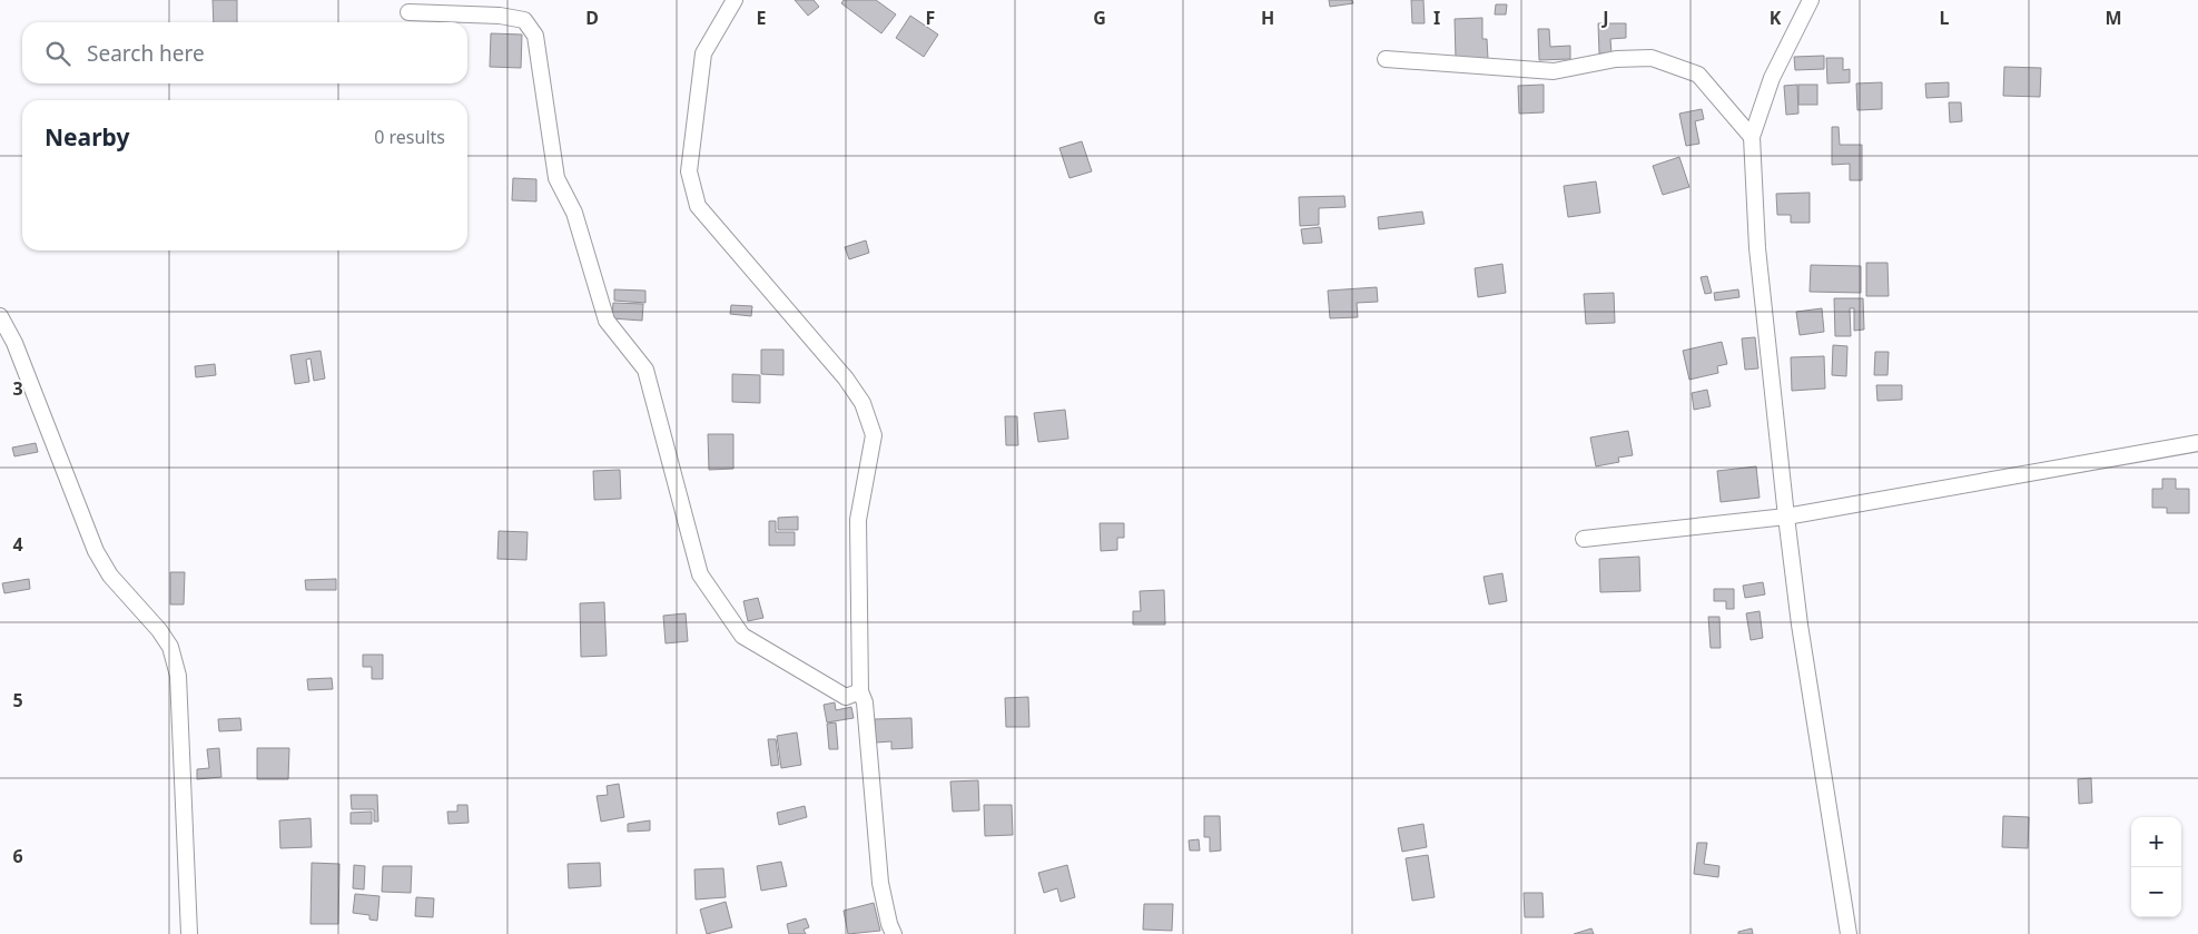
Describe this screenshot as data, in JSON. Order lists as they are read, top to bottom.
{
  "page": {
    "search": "Search here",
    "heading": ["Nearby", "0 results"],
    "map_buttons": ["+", "−"]
  },
  "grid": {
    "columns": [
      "D",
      "E",
      "F",
      "G",
      "H",
      "I",
      "J",
      "K",
      "L",
      "M"
    ],
    "rows": [
      "3",
      "4",
      "5",
      "6"
    ]
  }
}
